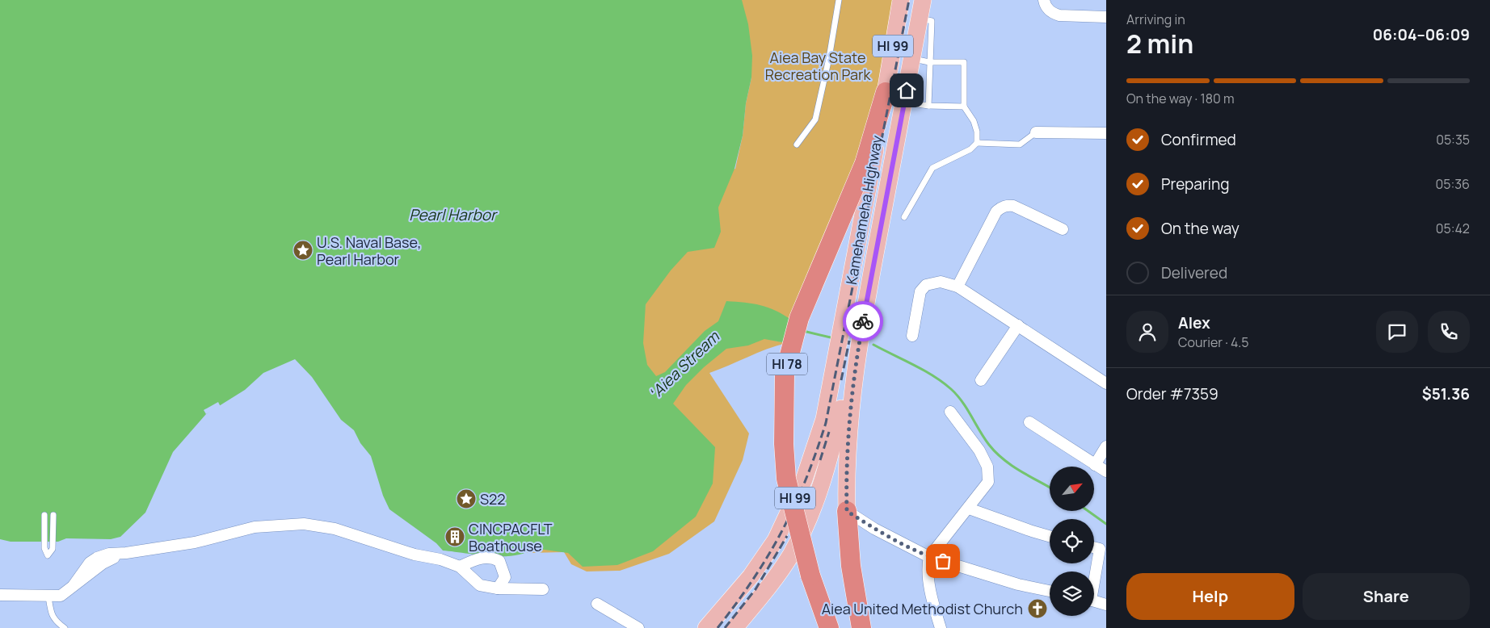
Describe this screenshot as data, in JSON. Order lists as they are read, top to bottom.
{
  "streets": {
    "highway": ["HI 78"],
    "main road": ["HI 99", "Kamehameha Highway"]
  },
  "crossings": [
    ["Kamehameha Highway", "HI 78"]
  ],
  "water": ["Pearl Harbor", "ʻAiea Stream"],
  "parks": ["Aiea Bay State Recreation Park"],
  "places": {
    "place": ["U.S. Naval Base, Pearl Harbor", "S22"],
    "building": ["CINCPACFLT Boathouse"],
    "church": ["Aiea United Methodist Church"]
  },
  "north": "top right",
  "page": {
    "heading": ["2 min", "Arriving in", "06:04–06:09"],
    "panel": [
      "Alex",
      "Courier · 4.5",
      "Order #7359",
      "$51.36"
    ],
    "bar": "On the way · 180 m",
    "list": [
      ["Confirmed", "05:35"],
      ["Preparing", "05:36"],
      ["On the way", "05:42"],
      "Delivered"
    ],
    "buttons": ["Help", "Share"]
  }
}
